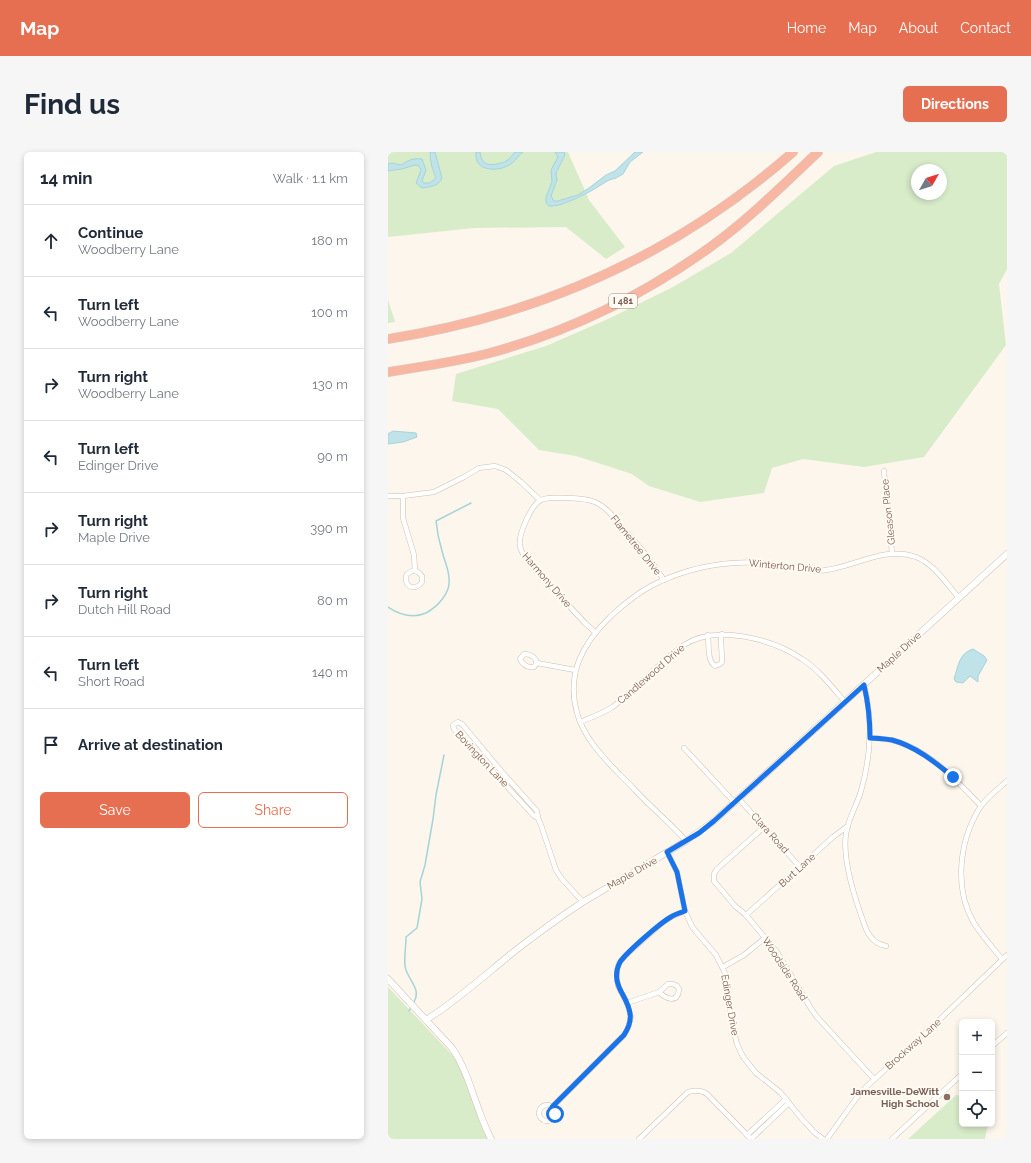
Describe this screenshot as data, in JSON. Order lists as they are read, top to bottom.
{
  "streets": {
    "highway": ["I 481"],
    "street": [
      "Gleason Place",
      "Flametree Drive",
      "Winterton Drive",
      "Harmony Drive",
      "Maple Drive",
      "Candlewood Drive",
      "Bovington Lane",
      "Clara Road",
      "Burt Lane",
      "Woodside Road",
      "Edinger Drive",
      "Brockway Lane"
    ]
  },
  "crossings": [
    ["Gleason Place", "Winterton Drive"],
    ["Flametree Drive", "Winterton Drive"],
    ["Flametree Drive", "Harmony Drive"],
    ["Winterton Drive", "Harmony Drive"],
    ["Winterton Drive", "Maple Drive"],
    ["Winterton Drive", "Candlewood Drive"],
    ["Maple Drive", "Candlewood Drive"],
    ["Maple Drive", "Bovington Lane"],
    ["Maple Drive", "Clara Road"],
    ["Maple Drive", "Edinger Drive"],
    ["Clara Road", "Burt Lane"],
    ["Clara Road", "Woodside Road"],
    ["Burt Lane", "Woodside Road"],
    ["Woodside Road", "Brockway Lane"]
  ],
  "places": ["Jamesville-DeWitt High School"],
  "north": "top right",
  "page": {
    "header": "Map",
    "nav": [
      "Home",
      "Map",
      "About",
      "Contact"
    ],
    "buttons": [
      "Directions",
      ["Save", "Share"]
    ],
    "title": "Find us",
    "heading": ["14 min", "Walk · 1.1 km"],
    "list": [
      ["Continue", "Woodberry Lane", "180 m"],
      ["Turn left", "Woodberry Lane", "100 m"],
      ["Turn right", "Woodberry Lane", "130 m"],
      ["Turn left", "Edinger Drive", "90 m"],
      ["Turn right", "Maple Drive", "390 m"],
      ["Turn right", "Dutch Hill Road", "80 m"],
      ["Turn left", "Short Road", "140 m"],
      "Arrive at destination"
    ],
    "map_buttons": ["+", "−"]
  }
}
